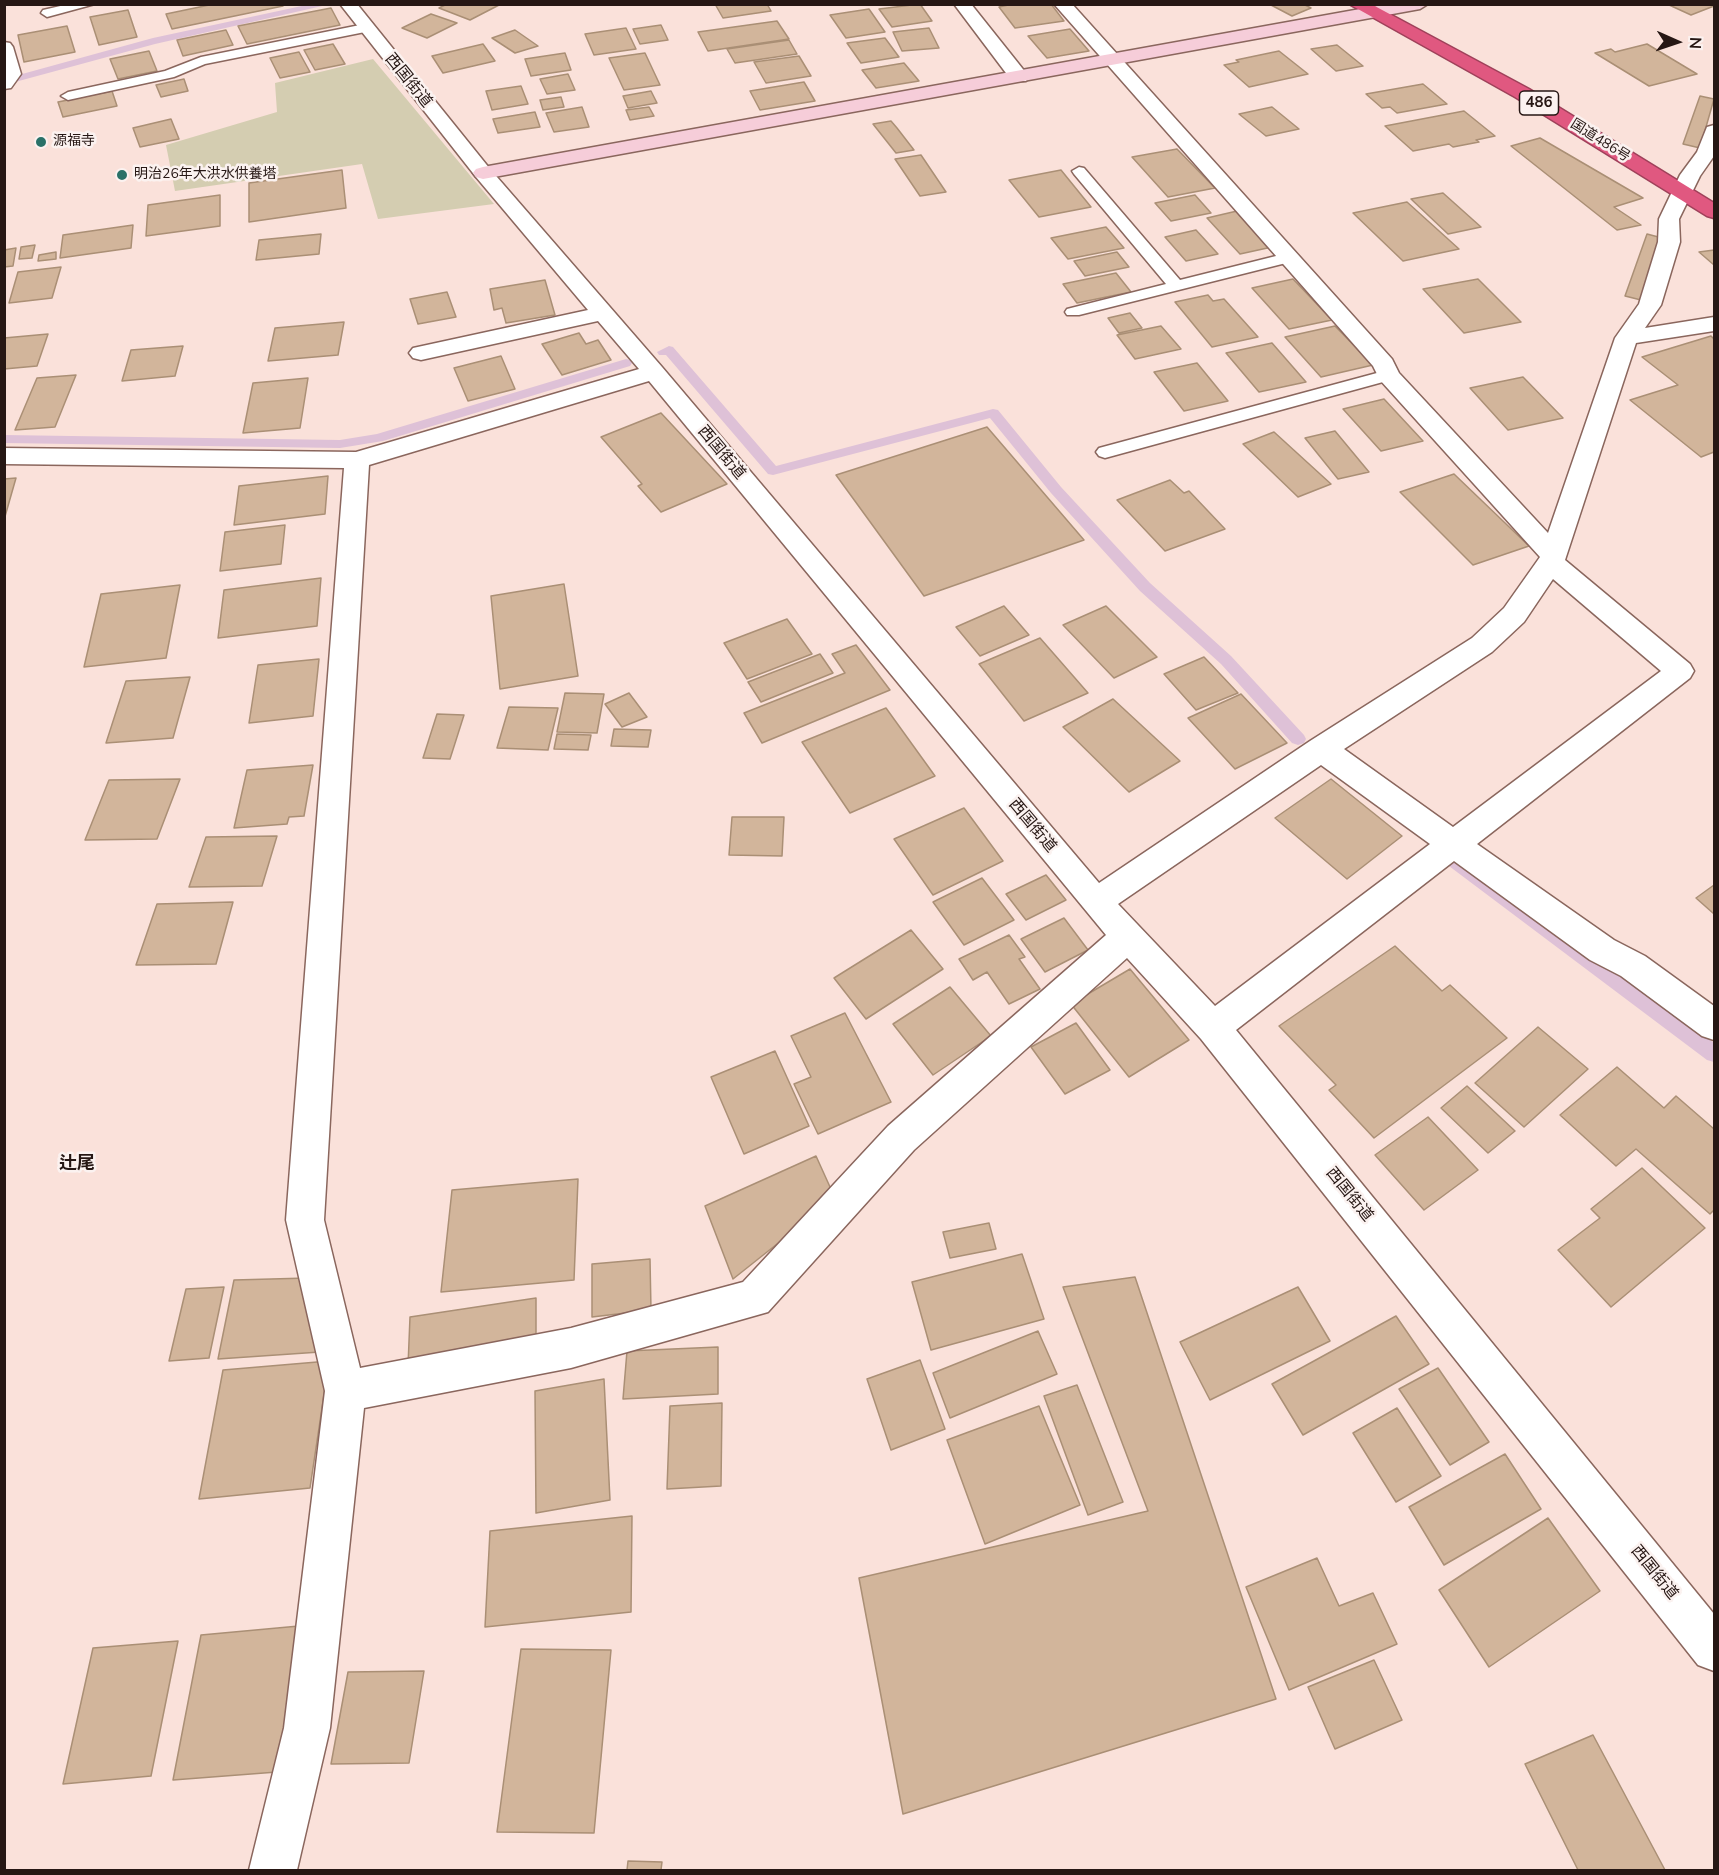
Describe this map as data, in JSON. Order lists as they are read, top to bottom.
{
  "streets": {
    "highway": ["486", "国道486号"],
    "street": ["西国街道"]
  },
  "districts": ["辻尾"],
  "places": ["源福寺", "明治26年大洪水供養塔"],
  "north": "right"
}
